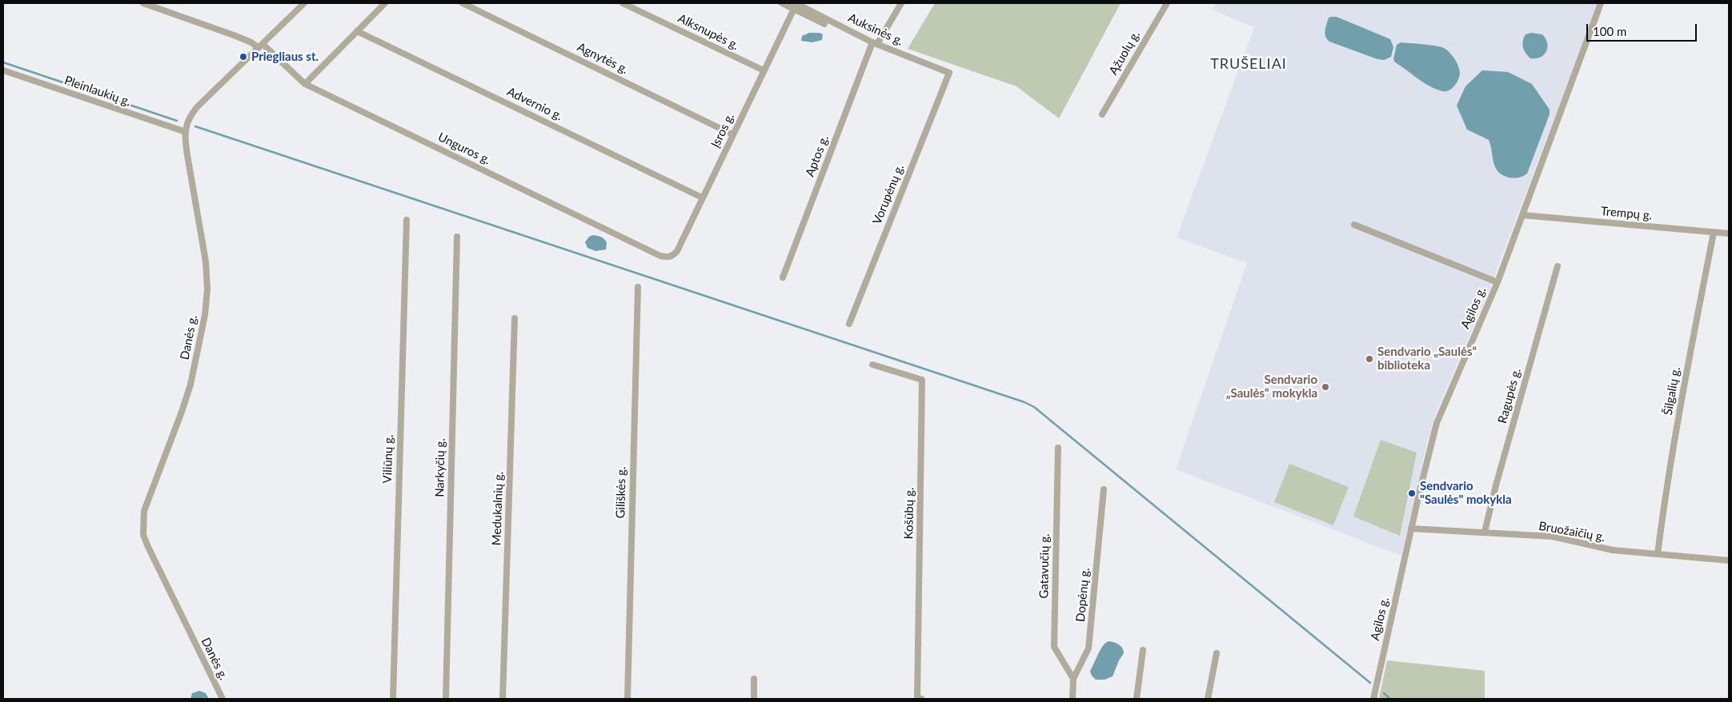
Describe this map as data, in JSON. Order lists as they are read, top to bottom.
{
  "streets": {
    "street": [
      "Auksinės g.",
      "Alksnupės g.",
      "Ąžuolų g.",
      "Agnytės g.",
      "Pleinlaukių g.",
      "Advernio g.",
      "Įsros g.",
      "Unguros g.",
      "Aptos g.",
      "Vorupėnų g.",
      "Trempų g.",
      "Agilos g.",
      "Danės g.",
      "Šilgalių g.",
      "Ragupės g.",
      "Viliūnų g.",
      "Narkyčių g.",
      "Giliškės g.",
      "Medukalnių g.",
      "Košūbų g.",
      "Bruožaičių g.",
      "Gatavučių g.",
      "Dopėnų g."
    ]
  },
  "crossings": [
    ["Auksinės g.", "Įsros g."],
    ["Auksinės g.", "Aptos g."],
    ["Auksinės g.", "Vorupėnų g."],
    ["Alksnupės g.", "Įsros g."],
    ["Agnytės g.", "Įsros g."],
    ["Pleinlaukių g.", "Danės g."],
    ["Advernio g.", "Įsros g."],
    ["Įsros g.", "Unguros g."],
    ["Unguros g.", "Danės g."],
    ["Trempų g.", "Agilos g."],
    ["Trempų g.", "Šilgalių g."],
    ["Agilos g.", "Bruožaičių g."],
    ["Šilgalių g.", "Bruožaičių g."],
    ["Ragupės g.", "Bruožaičių g."],
    ["Gatavučių g.", "Dopėnų g."]
  ],
  "districts": ["TRUŠELIAI"],
  "places": [
    "Priegliaus st.",
    "Sendvario „Saulės“ biblioteka",
    "Sendvario „Saulės“ mokykla",
    "Sendvario \"Saulės\" mokykla"
  ],
  "scale_bar": "100 m"
}
